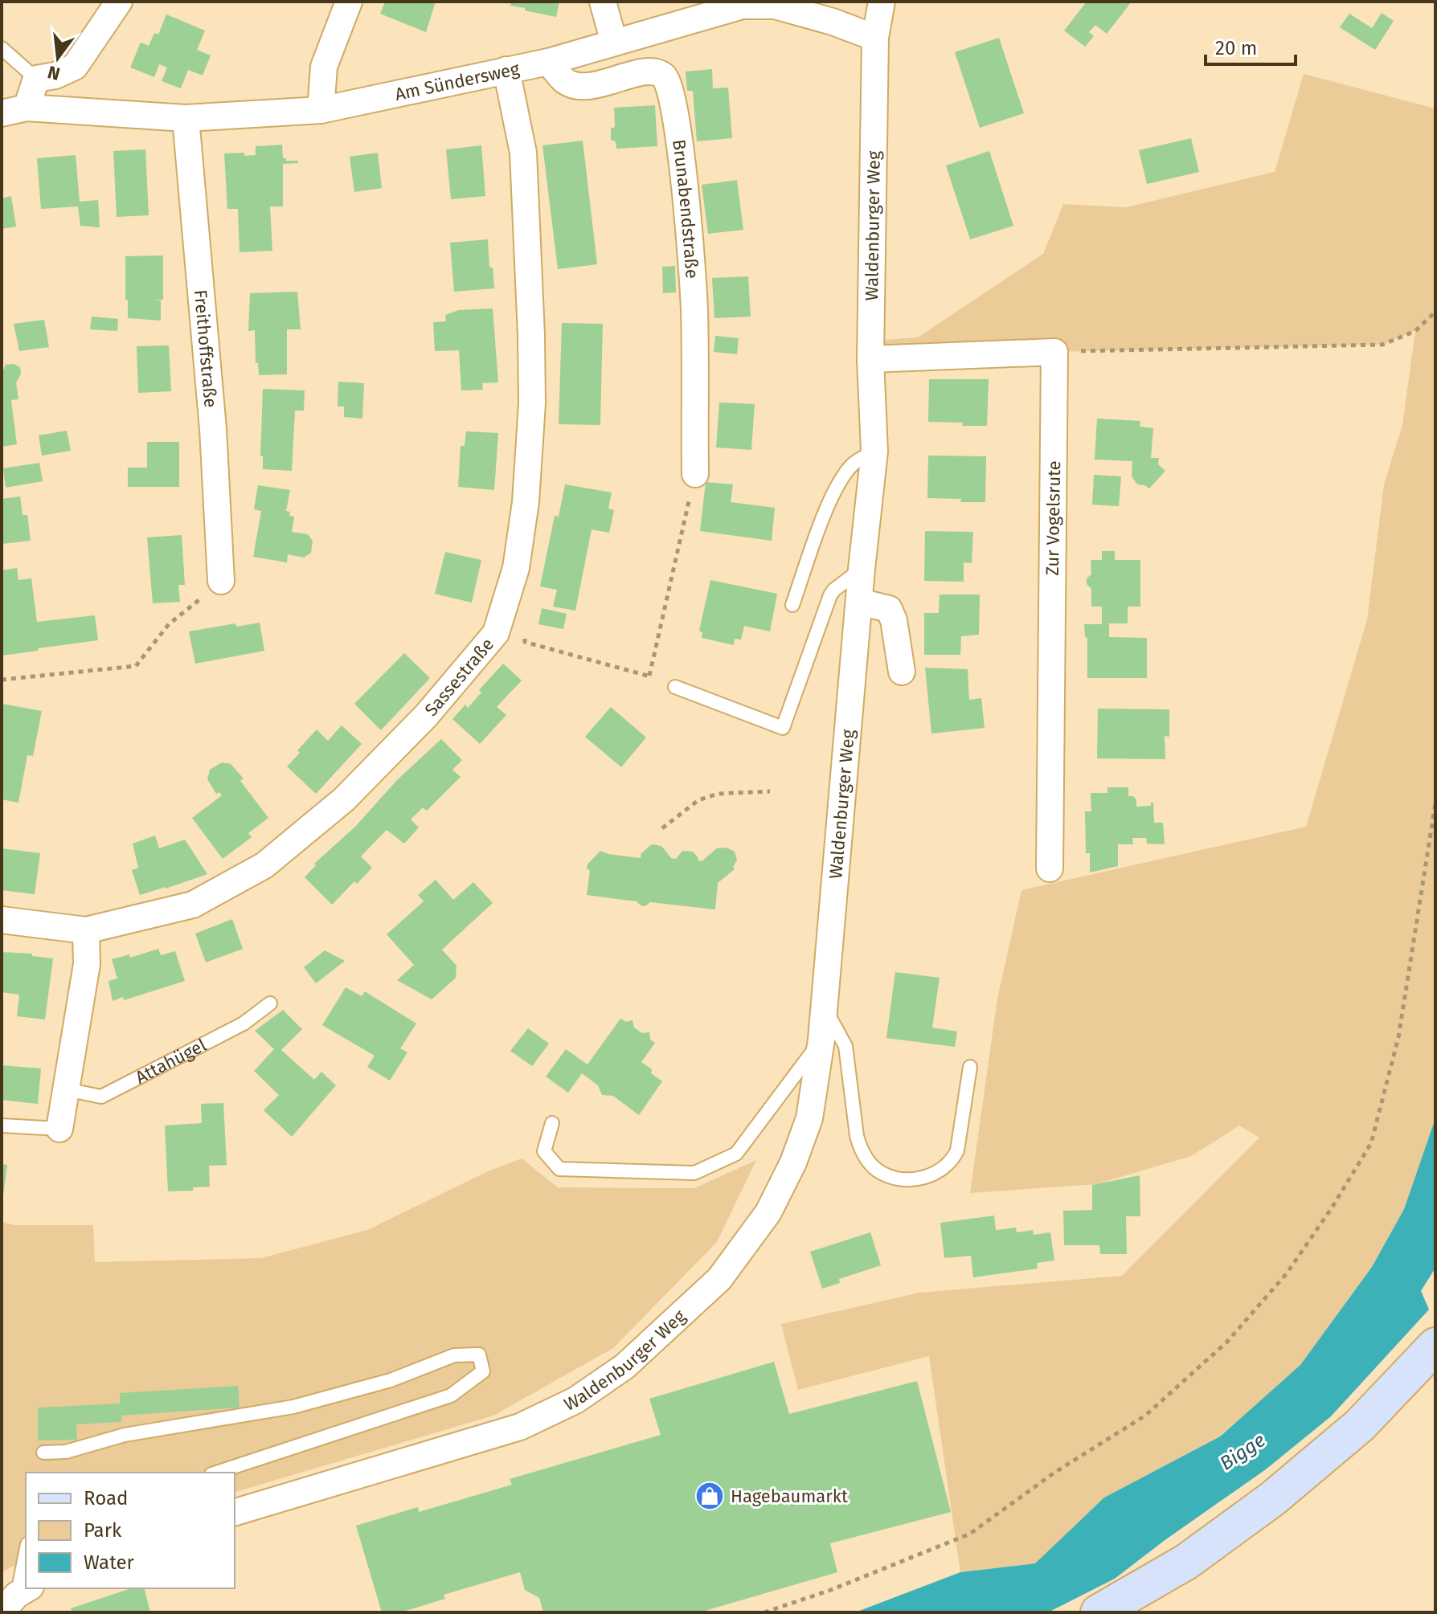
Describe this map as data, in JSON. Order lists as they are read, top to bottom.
{
  "streets": {
    "street": [
      "Am Sündersweg",
      "Brunabendstraße",
      "Waldenburger Weg",
      "Freithoffstraße",
      "Zur Vogelsrute",
      "Sassestraße"
    ],
    "lane": ["Attahügel"]
  },
  "crossings": [
    ["Am Sündersweg", "Brunabendstraße"],
    ["Am Sündersweg", "Waldenburger Weg"],
    ["Am Sündersweg", "Freithoffstraße"],
    ["Am Sündersweg", "Sassestraße"]
  ],
  "water": ["Bigge"],
  "places": {
    "shop": ["Hagebaumarkt"]
  },
  "legend": ["Road", "Park", "Water"],
  "scale_bar": "20 m",
  "north": "bottom"
}
